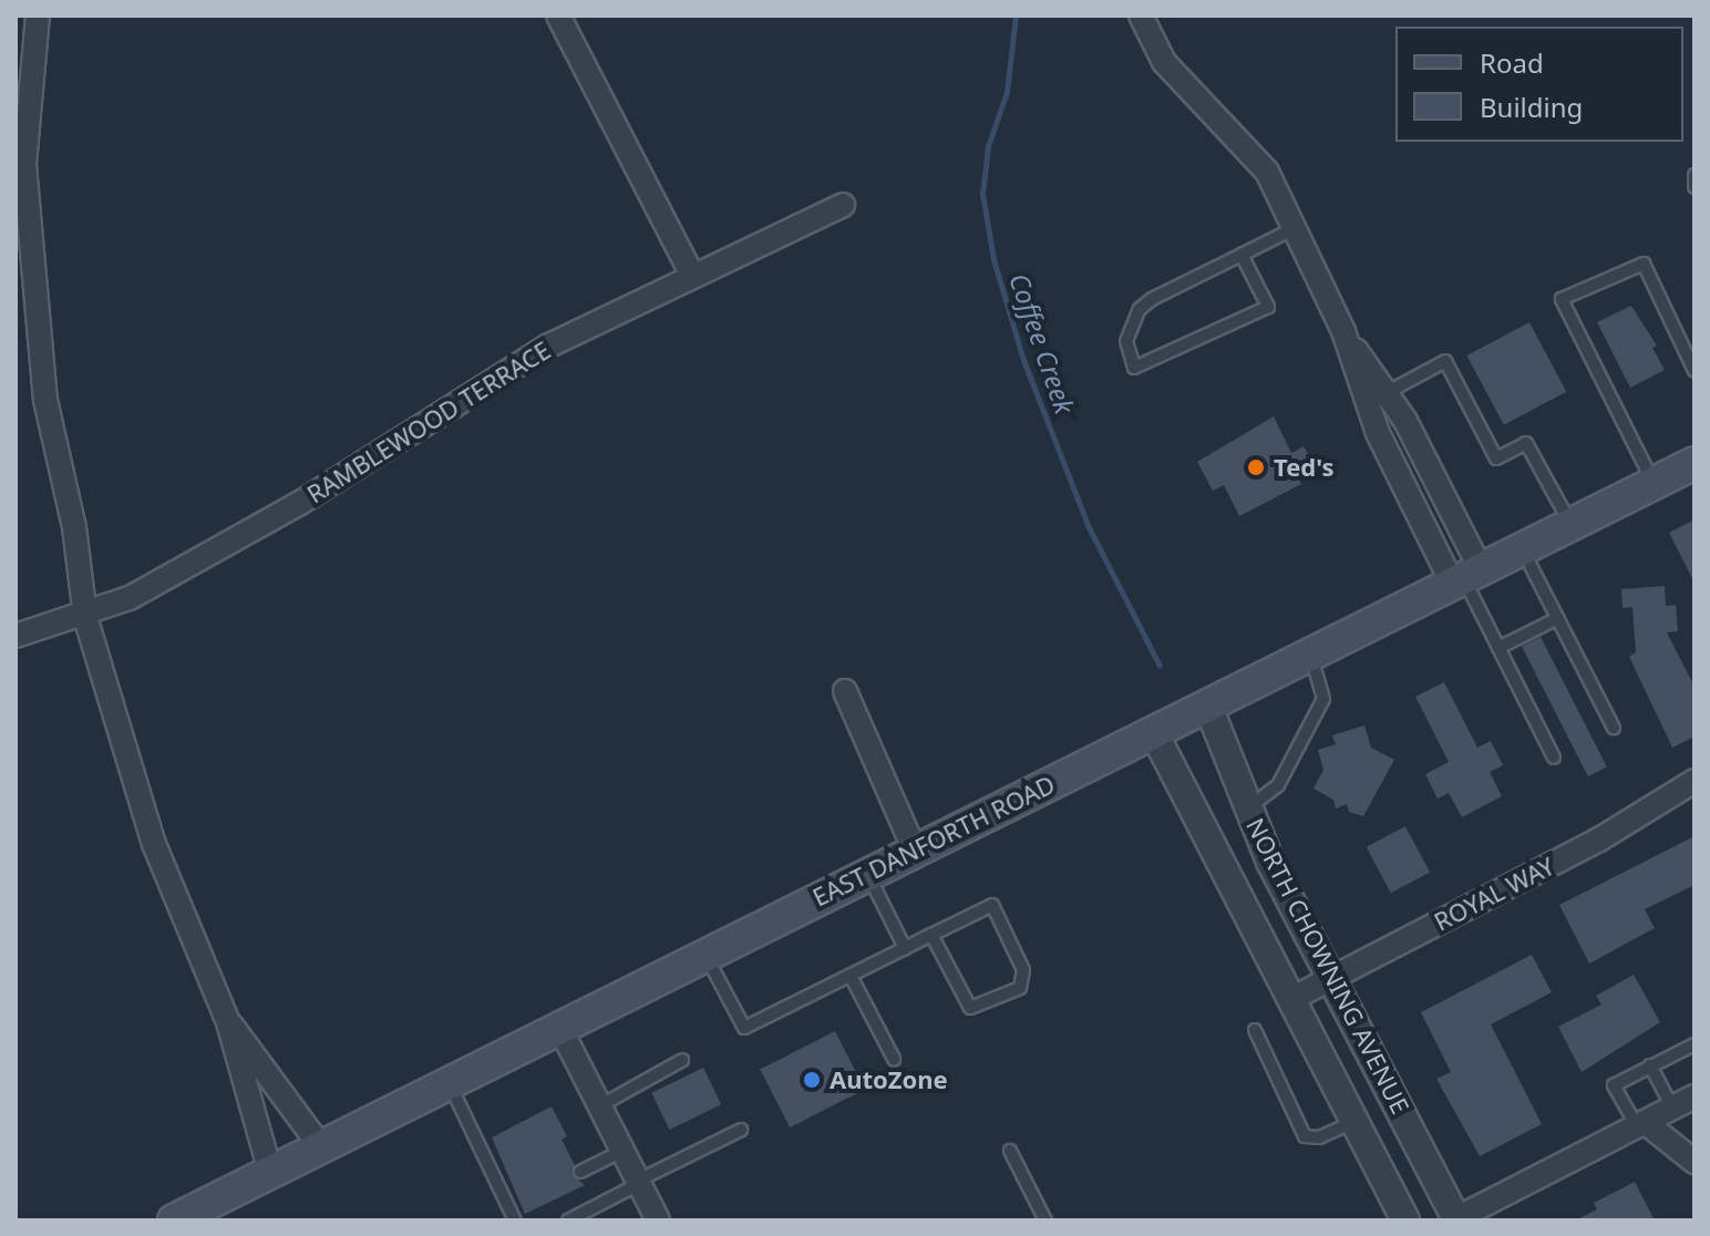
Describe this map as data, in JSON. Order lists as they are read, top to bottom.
{
  "streets": {
    "main road": ["EAST DANFORTH ROAD"],
    "street": ["RAMBLEWOOD TERRACE", "ROYAL WAY", "NORTH CHOWNING AVENUE"]
  },
  "crossings": [
    ["EAST DANFORTH ROAD", "NORTH CHOWNING AVENUE"],
    ["ROYAL WAY", "NORTH CHOWNING AVENUE"]
  ],
  "water": ["Coffee Creek"],
  "places": ["Ted's", "AutoZone"],
  "legend": ["Road", "Building"]
}
